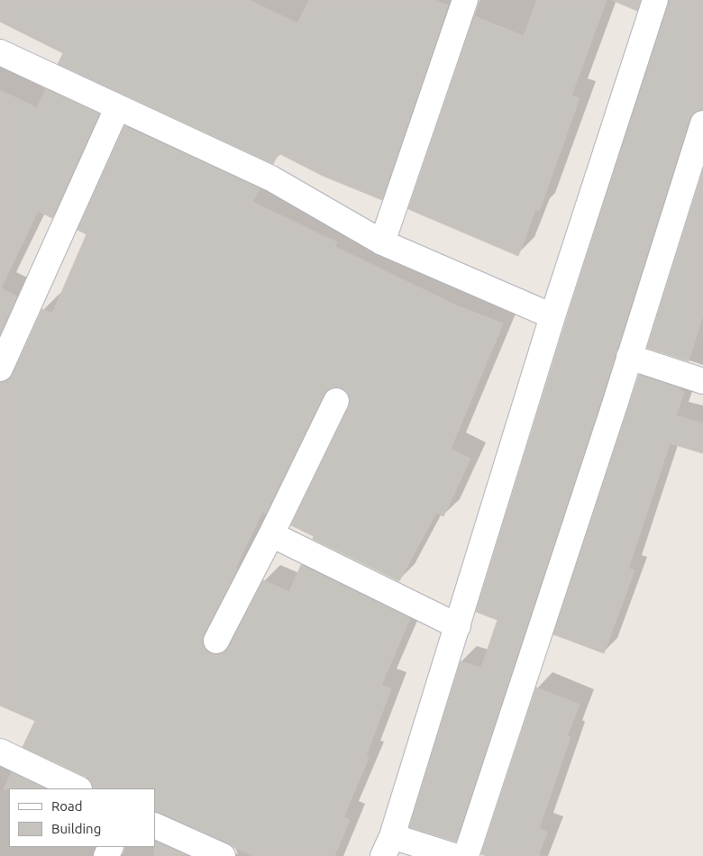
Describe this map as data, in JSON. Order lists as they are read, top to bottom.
{
  "legend": ["Road", "Building"]
}
